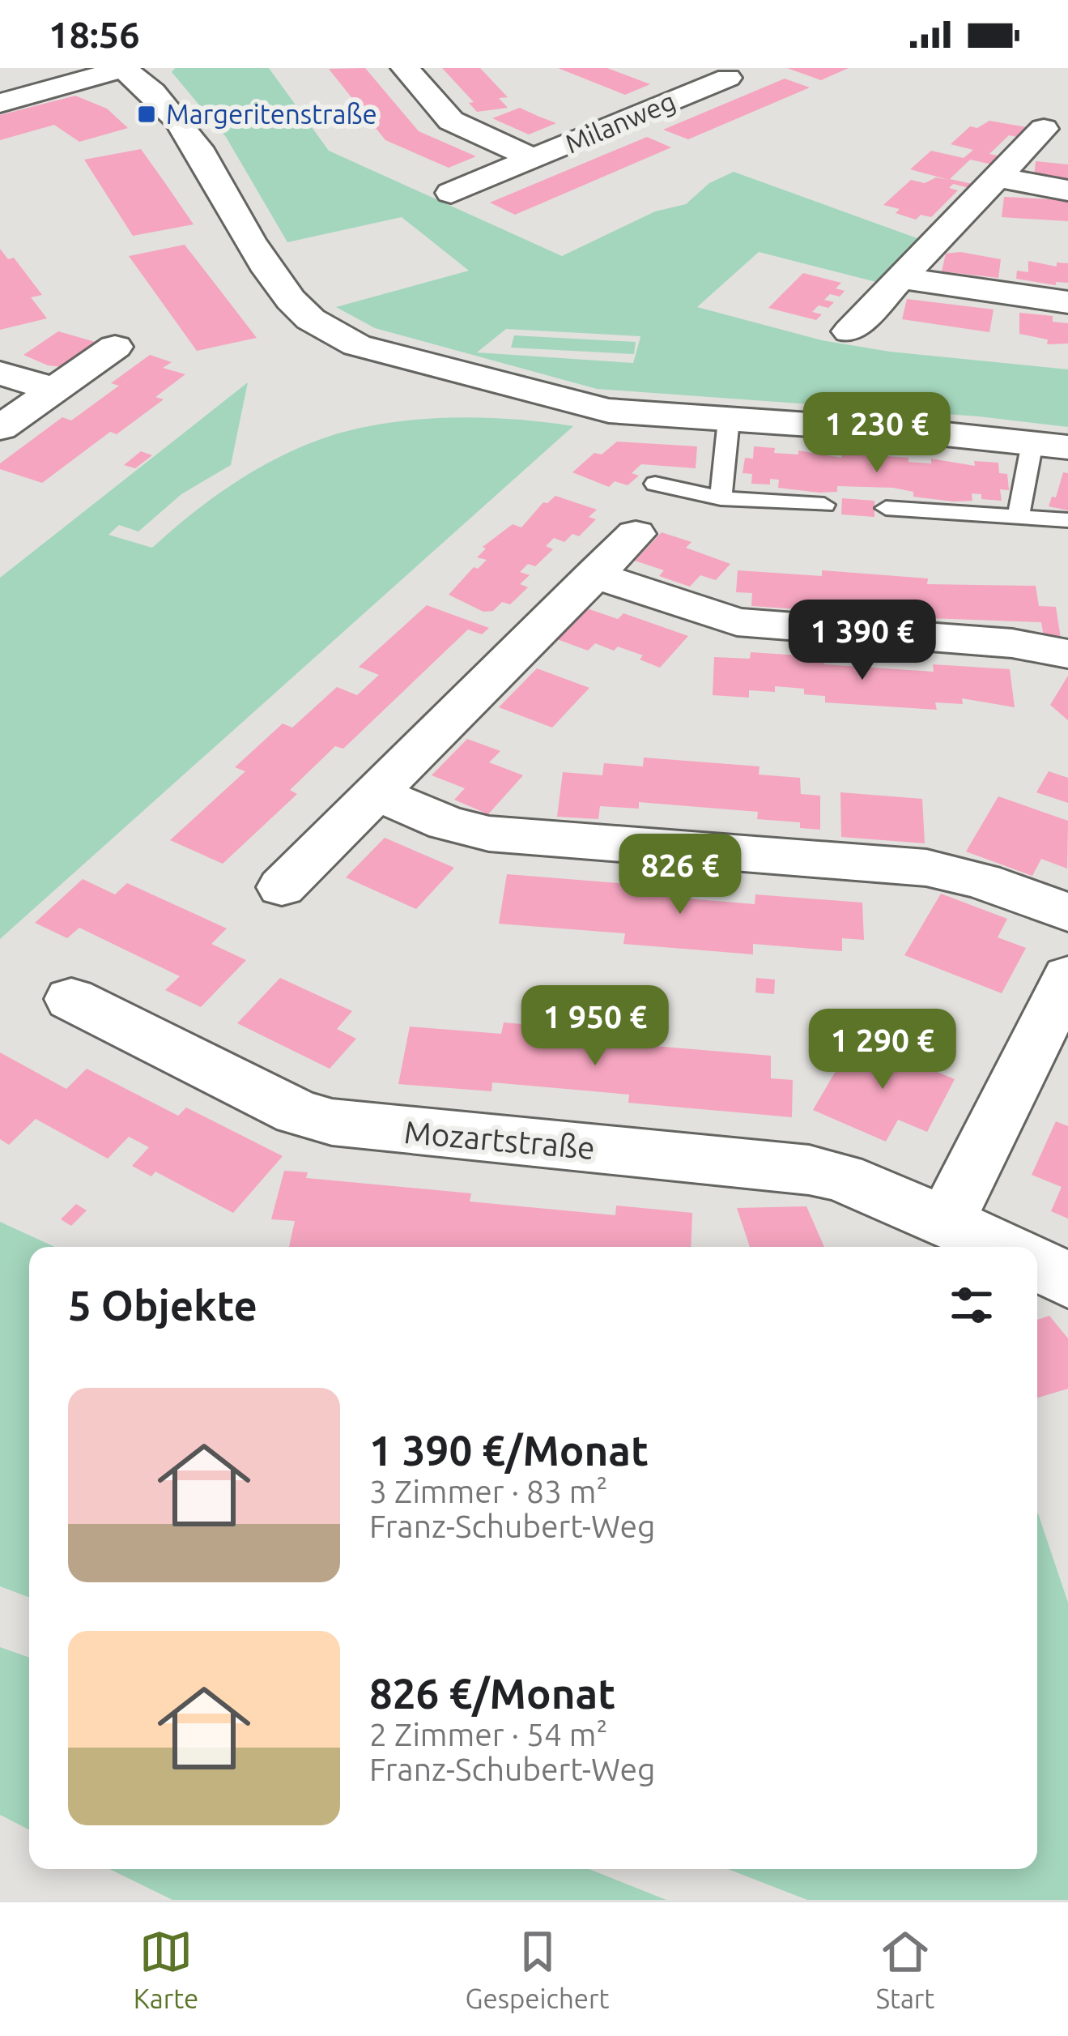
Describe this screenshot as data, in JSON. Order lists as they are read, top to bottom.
{
  "streets": {
    "street": ["Milanweg", "Mozartstraße"]
  },
  "places": {
    "transit": ["Margeritenstraße"]
  },
  "page": {
    "status": "18:56",
    "price": [
      "1 230 €",
      "1 390 €",
      "826 €",
      "1 950 €",
      "1 290 €"
    ],
    "heading": "5 Objekte",
    "list": [
      {
        "name": "1 390 €/Monat",
        "note": "3 Zimmer · 83 m² · Franz-Schubert-Weg"
      },
      {
        "name": "826 €/Monat",
        "note": "2 Zimmer · 54 m² · Franz-Schubert-Weg"
      }
    ],
    "tabs": ["Karte", "Gespeichert", "Start"]
  }
}
